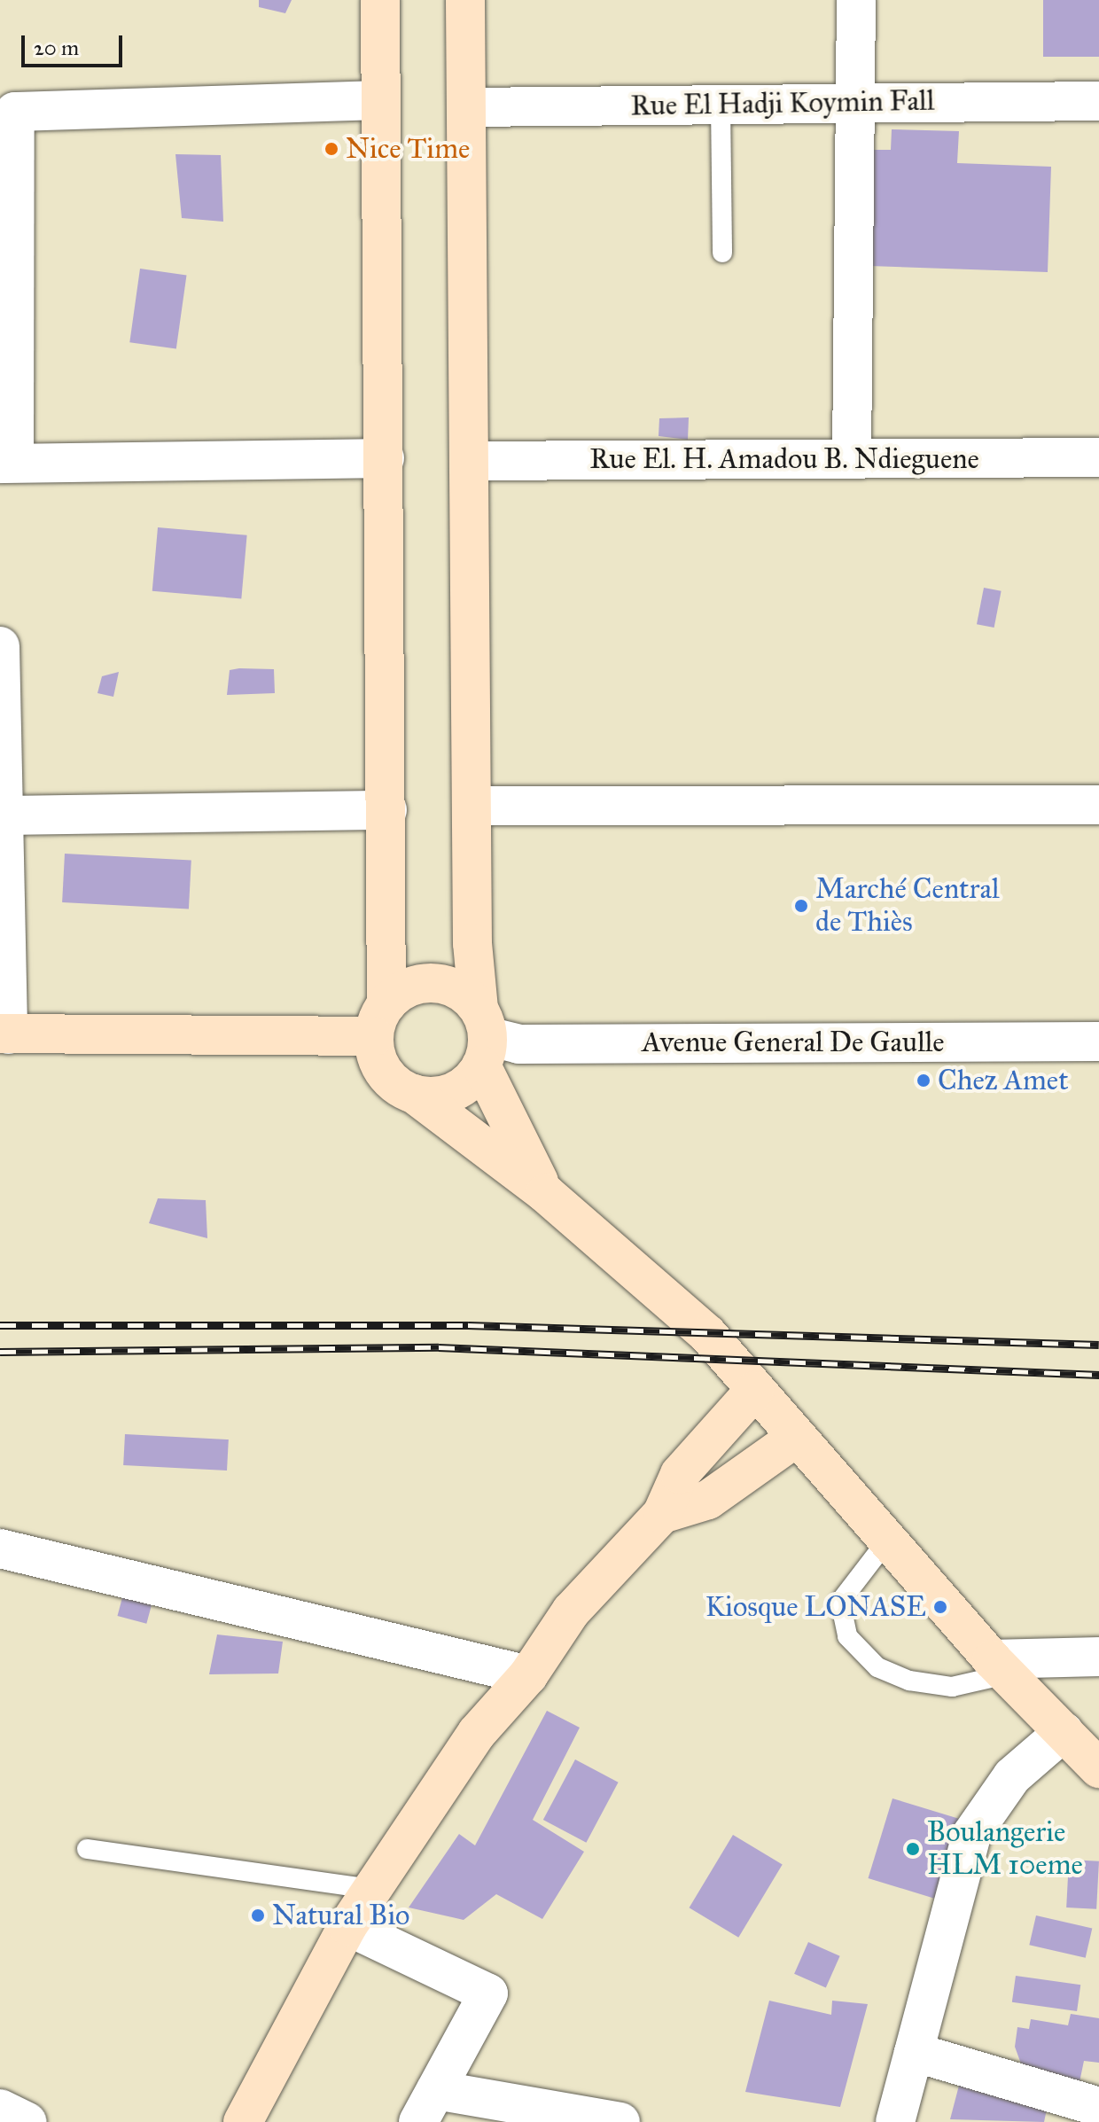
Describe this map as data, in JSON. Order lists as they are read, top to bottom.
{
  "streets": {
    "street": ["Rue El Hadji Koymin Fall", "Rue El. H. Amadou B. Ndieguene", "Avenue General De Gaulle"]
  },
  "places": [
    "Nice Time",
    "Marché Central de Thiès",
    "Chez Amet",
    "Kiosque LONASE",
    "Boulangerie HLM 10eme",
    "Natural Bio"
  ],
  "scale_bar": "20 m"
}
